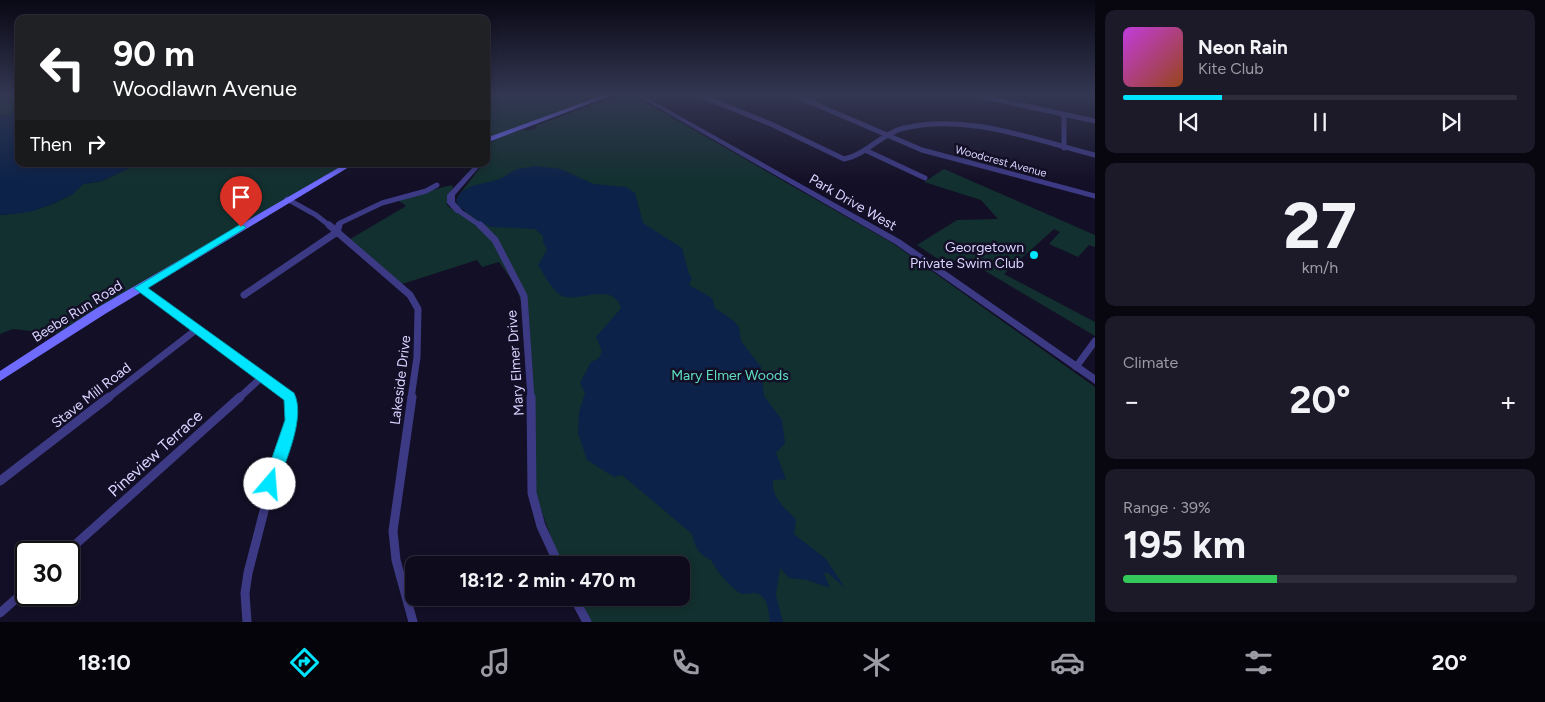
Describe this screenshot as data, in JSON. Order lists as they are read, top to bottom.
{
  "streets": {
    "main road": ["Beebe Run Road"],
    "street": [
      "Woodcrest Avenue",
      "Park Drive West",
      "Mary Elmer Drive",
      "Lakeside Drive",
      "Stave Mill Road",
      "Pineview Terrace"
    ]
  },
  "crossings": [
    ["Beebe Run Road", "Lakeside Drive"]
  ],
  "parks": ["Mary Elmer Woods"],
  "places": ["Georgetown Private Swim Club"],
  "page": {
    "turn": ["90 m", "Woodlawn Avenue"],
    "song": ["Neon Rain", "Kite Club"],
    "then": "Then",
    "tile": [
      ["27", "km/h"],
      "Climate",
      ["Range · 39%", "195 km"]
    ],
    "heat": ["−", "20°", "+"],
    "limit": "30",
    "trip": "18:12 · 2 min · 470 m",
    "tabs": ["18:10", "20°"]
  }
}
